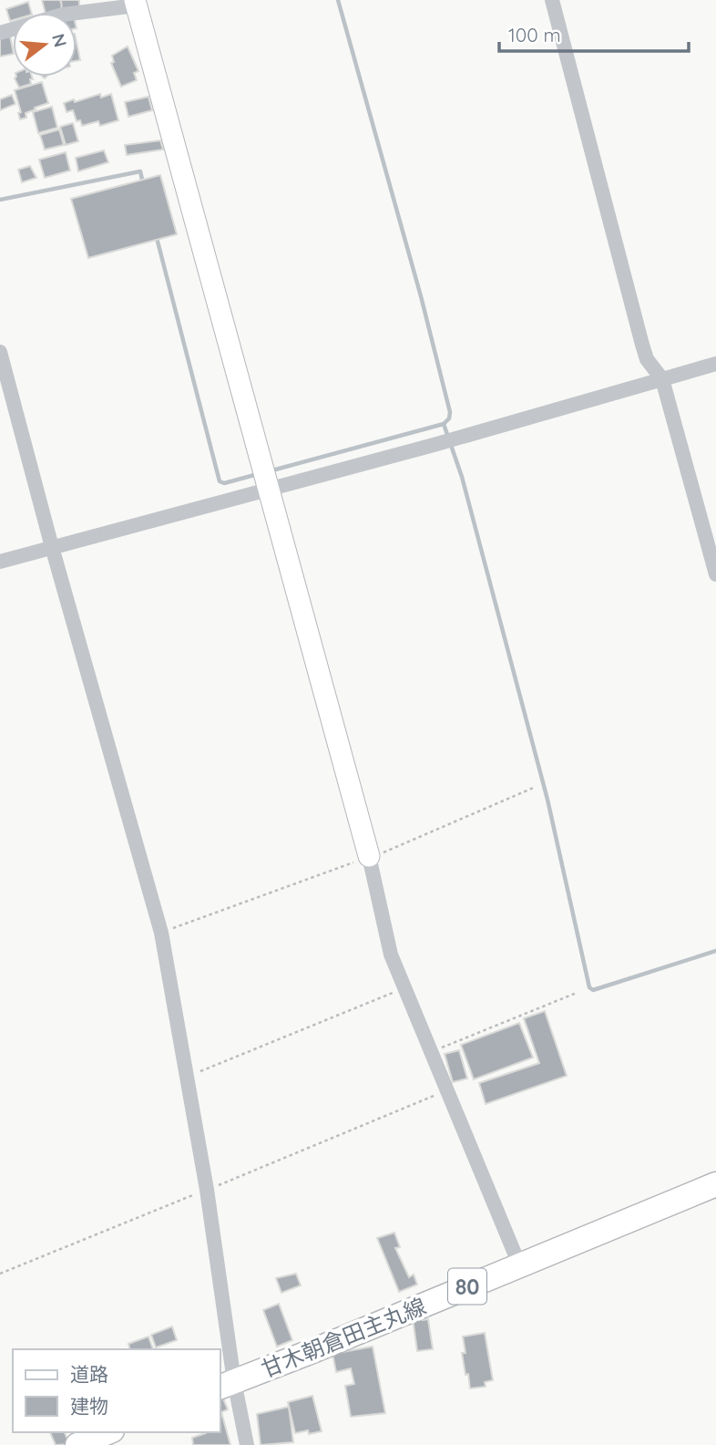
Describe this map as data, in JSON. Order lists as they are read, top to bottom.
{
  "streets": {
    "main road": ["80", "甘木朝倉田主丸線"]
  },
  "legend": ["道路", "建物"],
  "scale_bar": "100 m",
  "north": "right"
}
